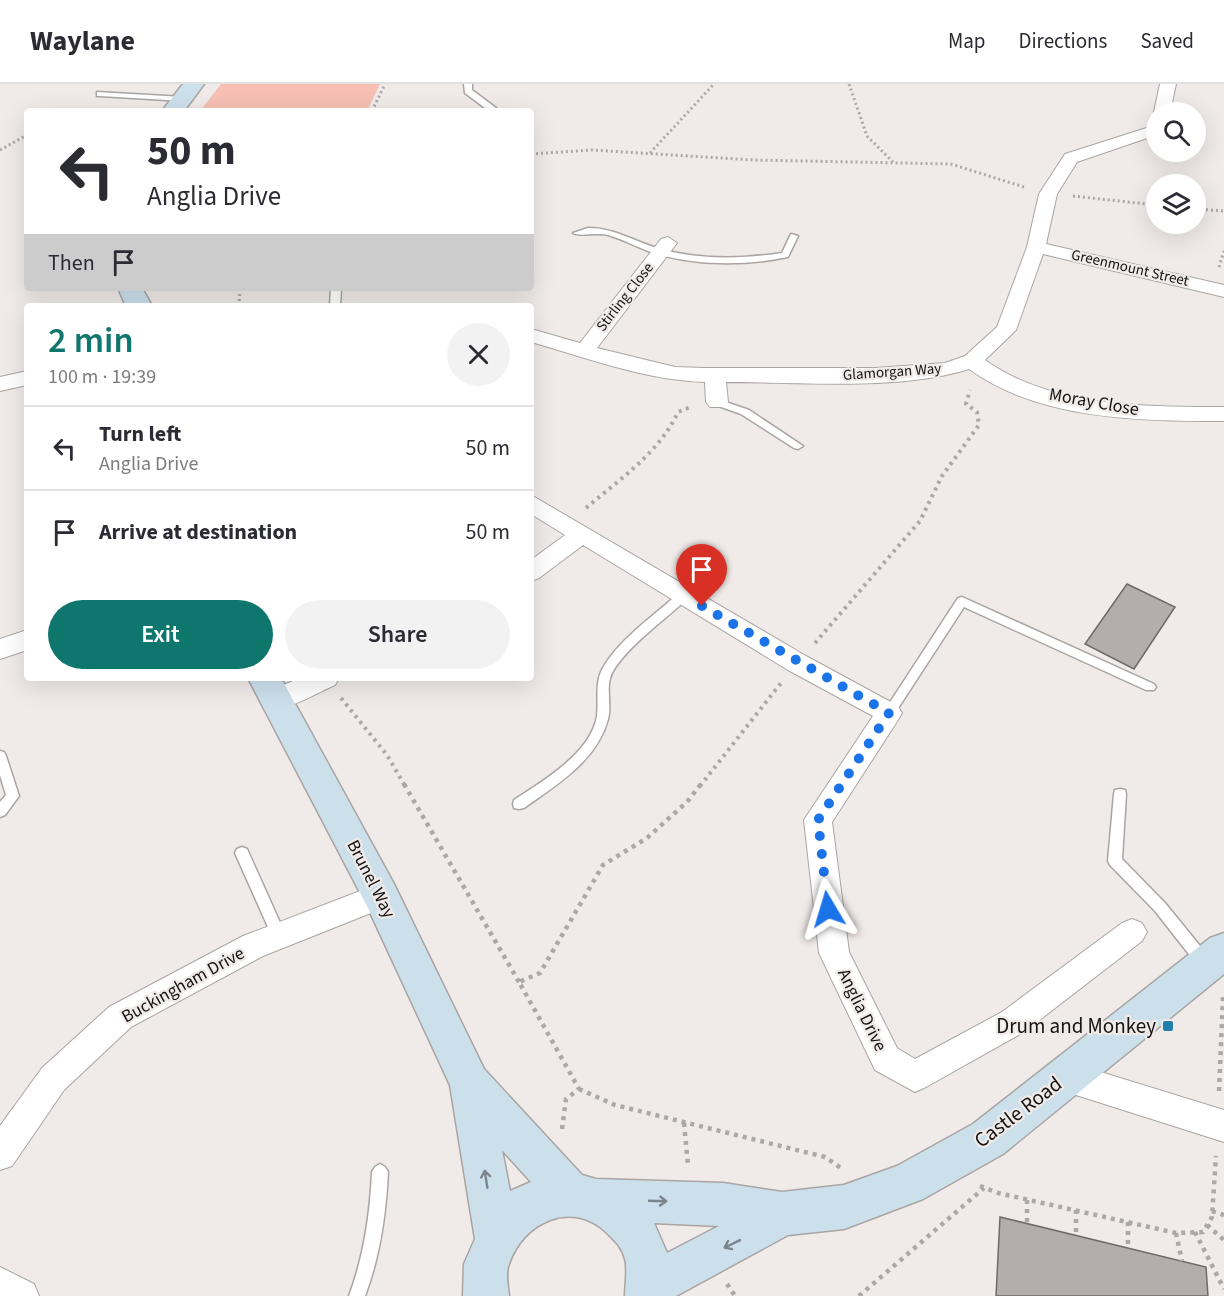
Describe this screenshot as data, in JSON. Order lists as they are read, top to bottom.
{
  "streets": {
    "street": [
      "Greenmount Street",
      "Stirling Close",
      "Glamorgan Way",
      "Moray Close",
      "Brunel Way",
      "Buckingham Drive",
      "Anglia Drive",
      "Castle Road"
    ]
  },
  "crossings": [
    ["Greenmount Street", "Glamorgan Way"],
    ["Stirling Close", "Glamorgan Way"],
    ["Glamorgan Way", "Moray Close"],
    ["Brunel Way", "Buckingham Drive"],
    ["Brunel Way", "Castle Road"]
  ],
  "places": {
    "transit": ["Drum and Monkey"]
  },
  "page": {
    "header": "Waylane",
    "nav": ["Map", "Directions", "Saved"],
    "turn": ["50 m", "Anglia Drive"],
    "then": "Then",
    "heading": ["2 min", "100 m · 19:39"],
    "list": [
      {
        "name": "Turn left",
        "note": "Anglia Drive",
        "value": "50 m"
      },
      {
        "name": "Arrive at destination",
        "value": "50 m"
      }
    ],
    "buttons": ["Exit", "Share"]
  }
}
